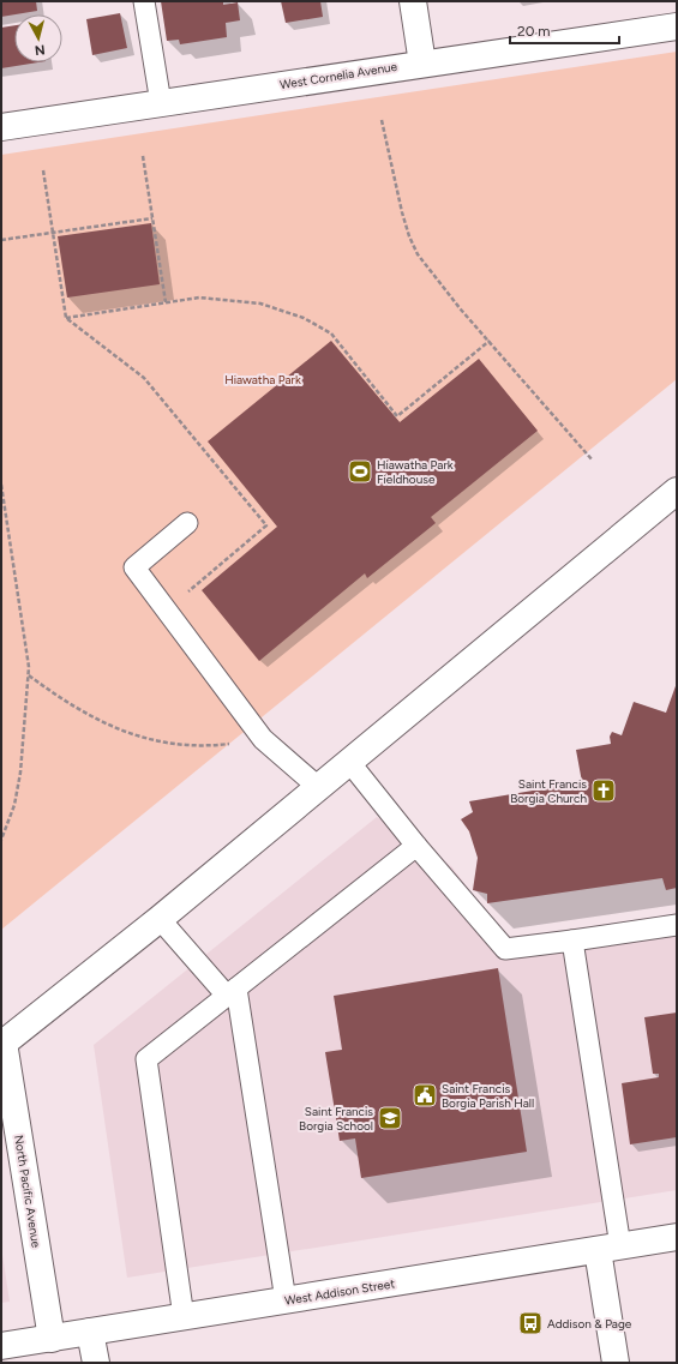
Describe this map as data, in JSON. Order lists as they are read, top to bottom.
{
  "streets": {
    "street": ["West Cornelia Avenue", "North Pacific Avenue", "West Addison Street"]
  },
  "crossings": [
    ["North Pacific Avenue", "West Addison Street"]
  ],
  "parks": ["Hiawatha Park"],
  "places": {
    "sports": ["Hiawatha Park Fieldhouse"],
    "church": ["Saint Francis Borgia Church"],
    "public building": ["Saint Francis Borgia Parish Hall"],
    "school or university": ["Saint Francis Borgia School"],
    "bus stop": ["Addison & Page"]
  },
  "scale_bar": "20 m",
  "north": "bottom"
}
